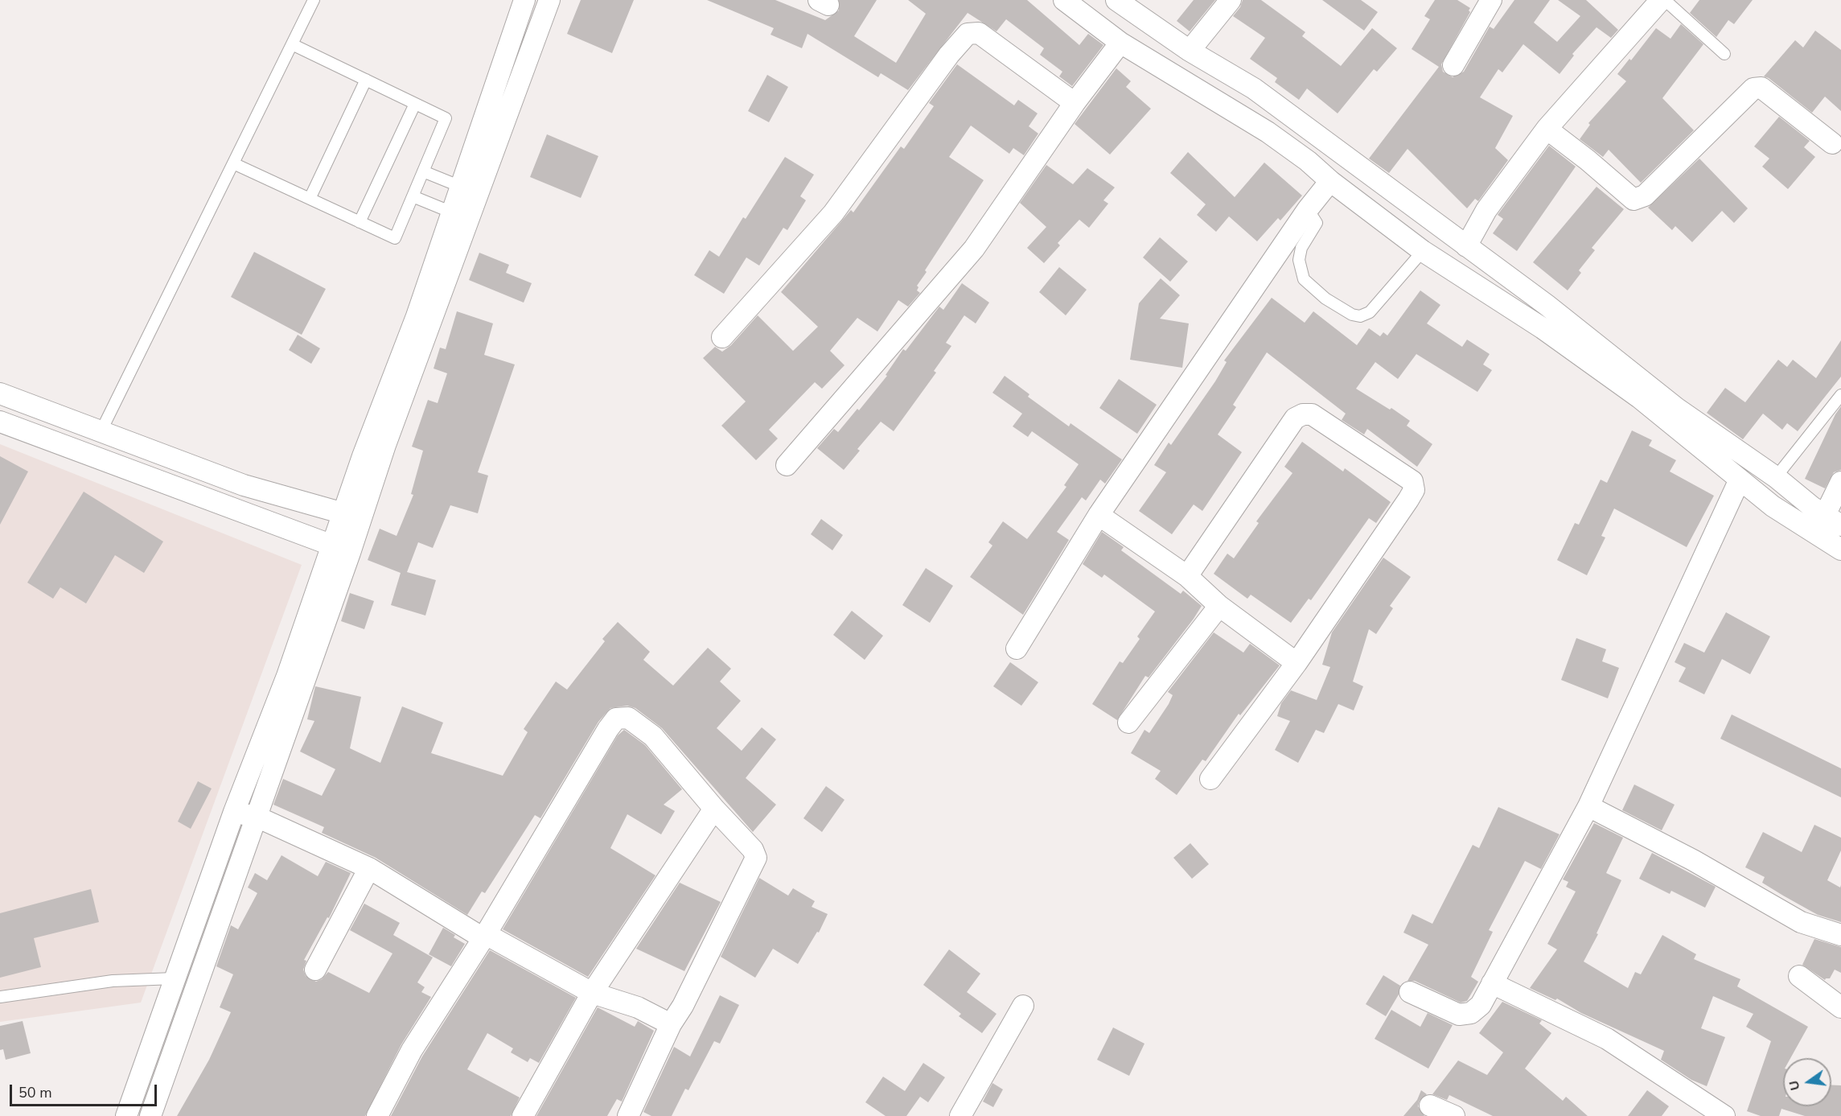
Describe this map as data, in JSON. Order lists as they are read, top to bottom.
{
  "scale_bar": "50 m",
  "north": "left"
}
